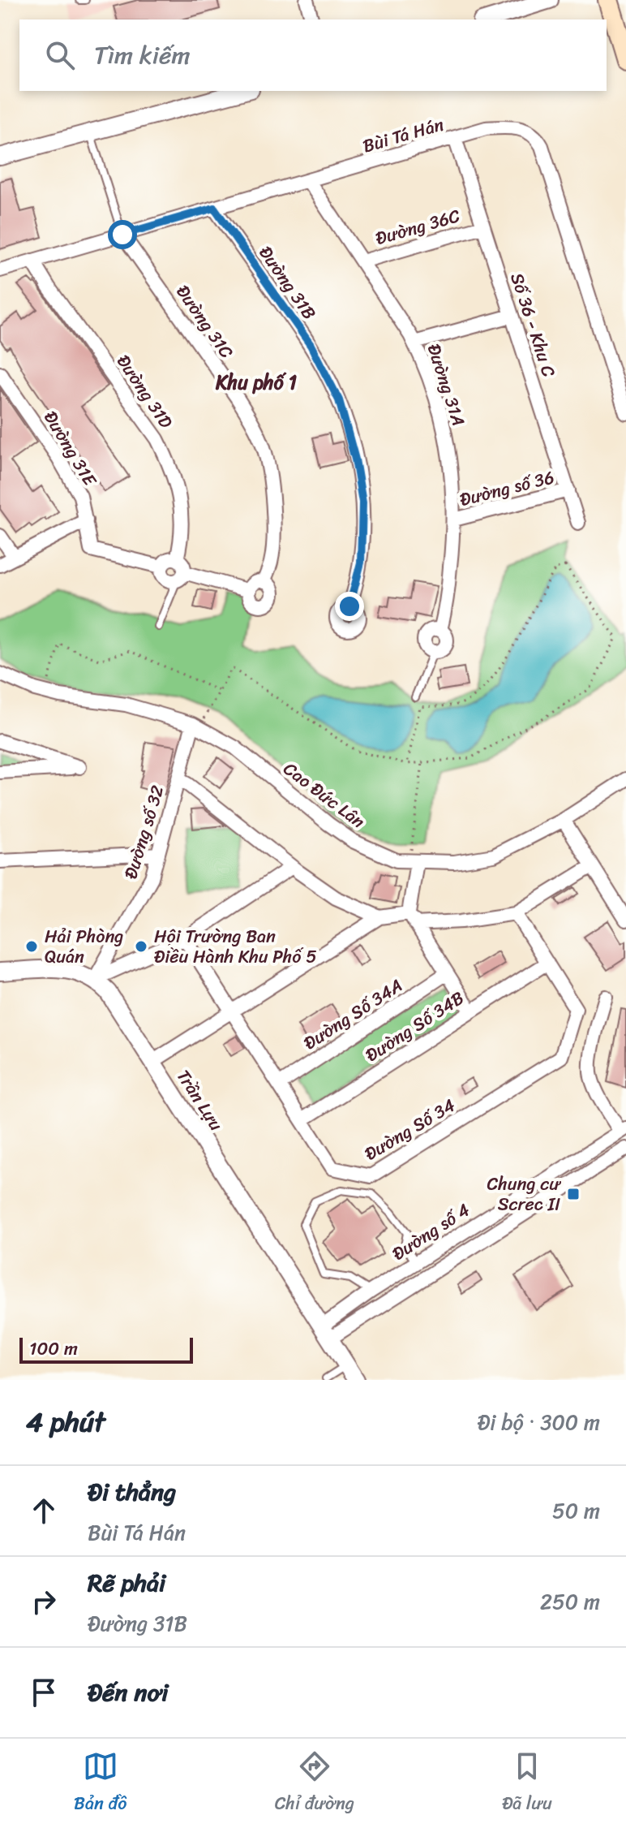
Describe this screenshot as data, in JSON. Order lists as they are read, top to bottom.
{
  "streets": {
    "street": [
      "Bùi Tá Hán",
      "Đường 36C",
      "Đường 31B",
      "Đường 31C",
      "Số 36 - Khu C",
      "Đường 31A",
      "Đường 31D",
      "Đường 31E",
      "Đường số 36",
      "Cao Đức Lân",
      "Đường số 32",
      "Đường Số 34A",
      "Đường Số 34B",
      "Trần Lựu",
      "Đường Số 34",
      "Đường số 4"
    ]
  },
  "crossings": [
    ["Bùi Tá Hán", "Đường 31B"],
    ["Bùi Tá Hán", "Đường 31C"],
    ["Bùi Tá Hán", "Số 36 - Khu C"],
    ["Bùi Tá Hán", "Đường 31A"],
    ["Bùi Tá Hán", "Đường 31D"],
    ["Đường 36C", "Số 36 - Khu C"],
    ["Đường 36C", "Đường 31A"],
    ["Số 36 - Khu C", "Đường số 36"],
    ["Đường 31A", "Đường số 36"],
    ["Đường 31D", "Đường 31E"],
    ["Cao Đức Lân", "Đường số 32"],
    ["Đường số 32", "Trần Lựu"],
    ["Đường Số 34A", "Đường Số 34"],
    ["Đường Số 34B", "Đường Số 34"],
    ["Trần Lựu", "Đường số 4"]
  ],
  "districts": ["Khu phố 1"],
  "places": {
    "other": ["Hải Phòng Quán", "Hội Trường Ban Điều Hành Khu Phố 5"],
    "transit": ["Chung cư Screc II"]
  },
  "scale_bar": "100 m",
  "page": {
    "search": "Tìm kiếm",
    "scale": "100 m",
    "heading": ["4 phút", "Đi bộ · 300 m"],
    "list": [
      ["Đi thẳng", "Bùi Tá Hán", "50 m"],
      ["Rẽ phải", "Đường 31B", "250 m"],
      "Đến nơi"
    ],
    "nav": ["Bản đồ", "Chỉ đường", "Đã lưu"]
  }
}
